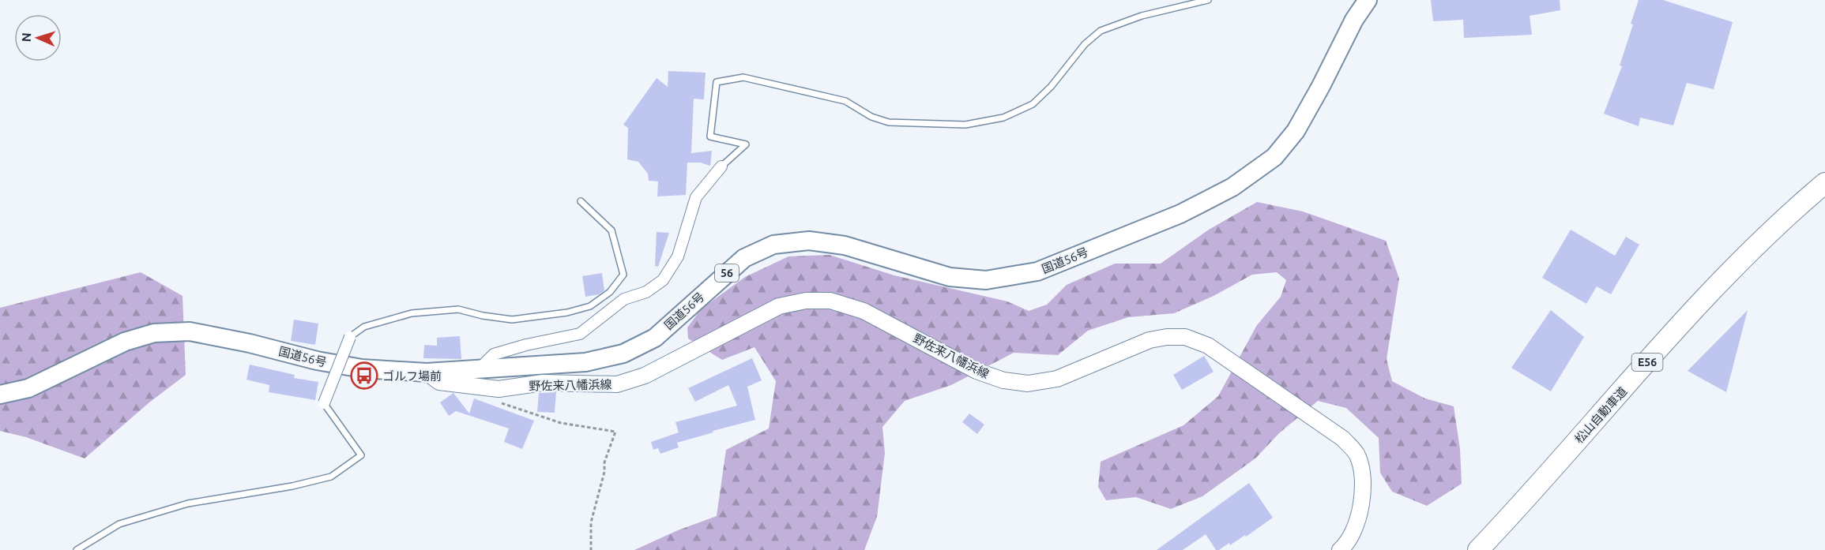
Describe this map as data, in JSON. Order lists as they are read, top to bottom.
{
  "streets": {
    "highway": [
      "国道56号",
      "56",
      "E56",
      "松山自動車道"
    ],
    "main road": ["野佐来八幡浜線"]
  },
  "crossings": [
    ["国道56号", "野佐来八幡浜線"]
  ],
  "places": {
    "bus stop": ["ゴルフ場前"]
  },
  "north": "left"
}
